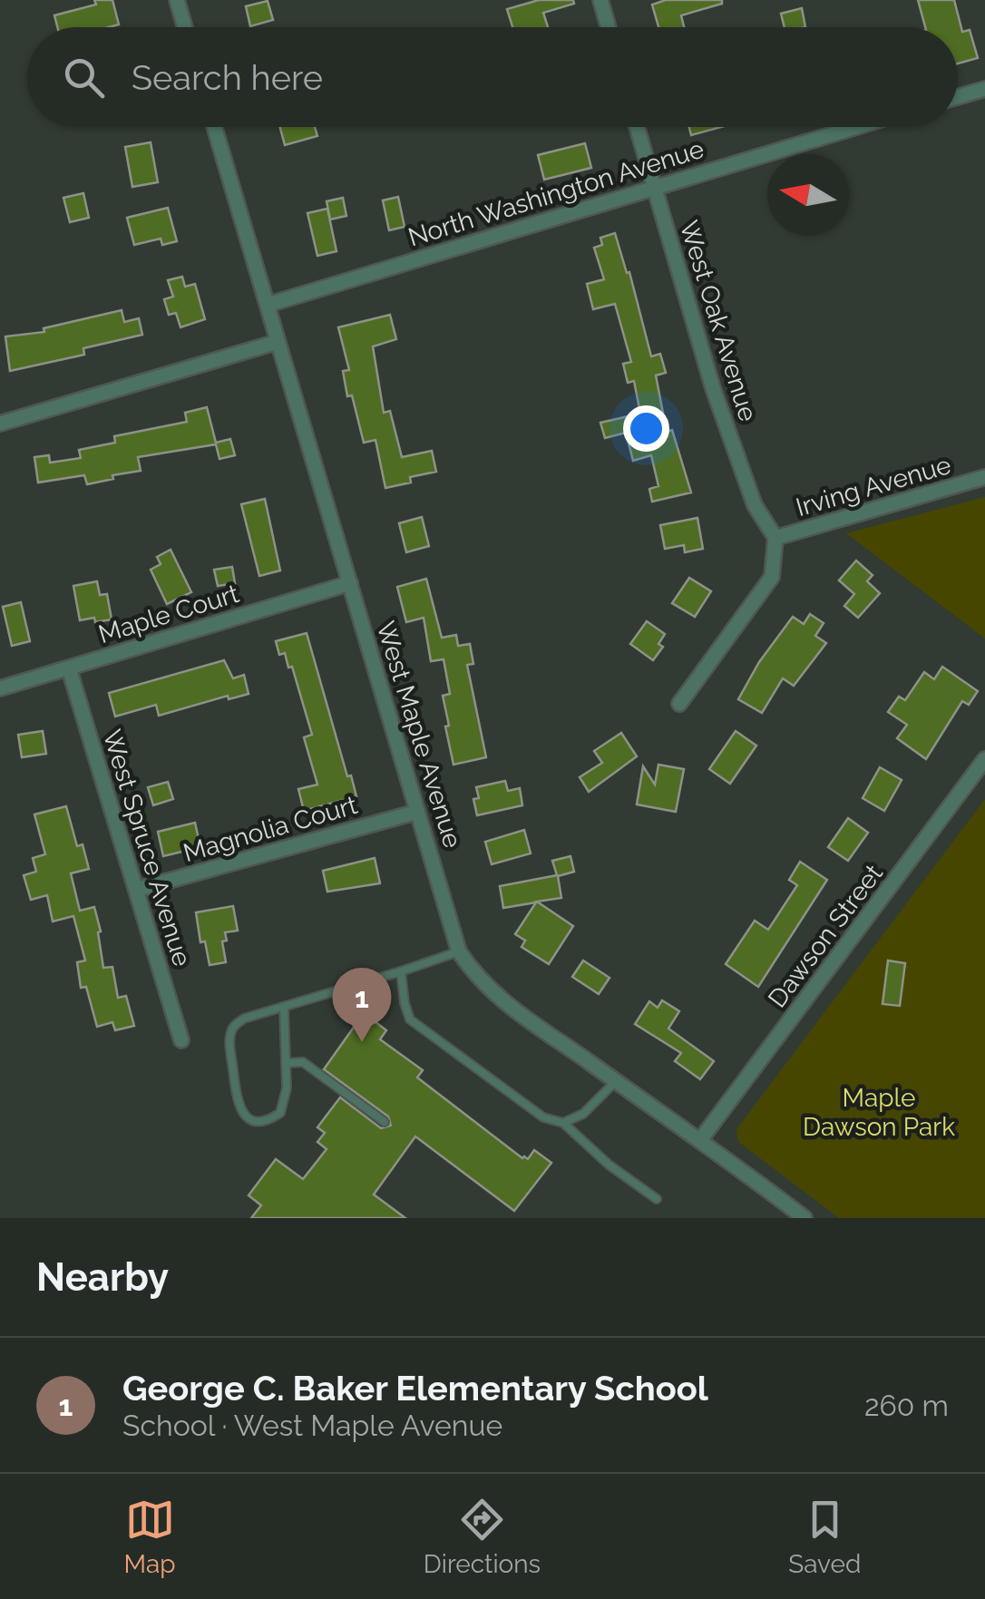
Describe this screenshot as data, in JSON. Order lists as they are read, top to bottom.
{
  "streets": {
    "street": [
      "North Washington Avenue",
      "West Oak Avenue",
      "Irving Avenue",
      "Maple Court",
      "West Maple Avenue",
      "Magnolia Court",
      "West Spruce Avenue",
      "Dawson Street"
    ]
  },
  "crossings": [
    ["North Washington Avenue", "West Oak Avenue"],
    ["North Washington Avenue", "West Maple Avenue"],
    ["West Oak Avenue", "Irving Avenue"],
    ["Maple Court", "West Maple Avenue"],
    ["Maple Court", "West Spruce Avenue"],
    ["West Maple Avenue", "Magnolia Court"],
    ["West Maple Avenue", "Dawson Street"],
    ["Magnolia Court", "West Spruce Avenue"]
  ],
  "parks": ["Maple Dawson Park"],
  "north": "left",
  "page": {
    "search": "Search here",
    "pins": "1",
    "heading": "Nearby",
    "list": [
      {
        "mark": "1",
        "name": "George C. Baker Elementary School",
        "note": "School · West Maple Avenue",
        "value": "260 m"
      }
    ],
    "nav": ["Map", "Directions", "Saved"]
  }
}
